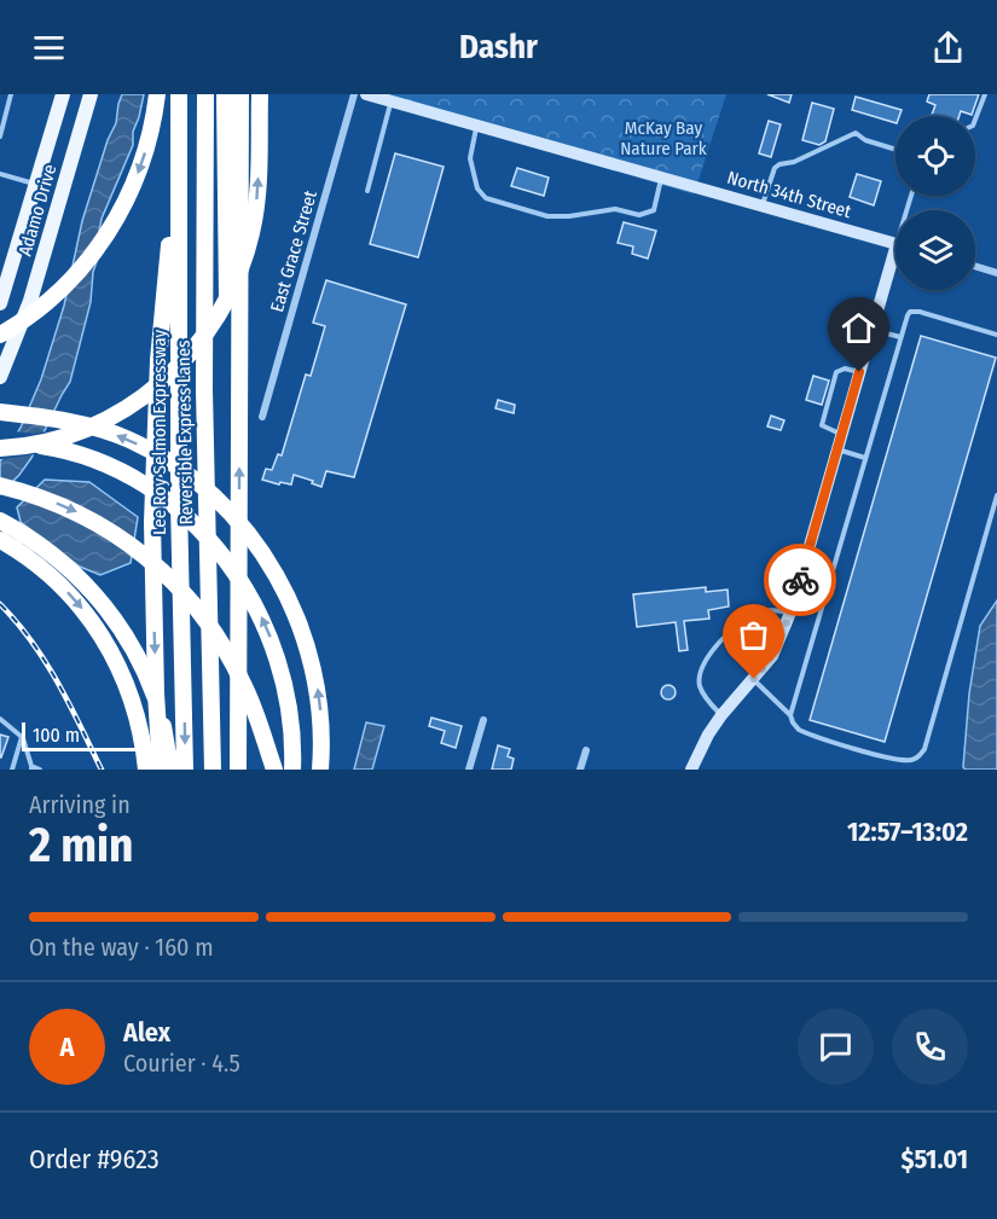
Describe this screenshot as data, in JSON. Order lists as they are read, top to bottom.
{
  "streets": {
    "highway": ["Lee Roy Selmon Expressway", "Reversible Express Lanes"],
    "main road": ["Adamo Drive"],
    "street": ["North 34th Street", "East Grace Street"]
  },
  "parks": ["McKay Bay Nature Park"],
  "scale_bar": "100 m",
  "page": {
    "header": "Dashr",
    "scale": "100 m",
    "heading": ["2 min", "Arriving in", "12:57–13:02"],
    "panel": [
      "Alex",
      "Courier · 4.5",
      "Order #9623",
      "$51.01"
    ],
    "bar": "On the way · 160 m",
    "round": "A"
  }
}
